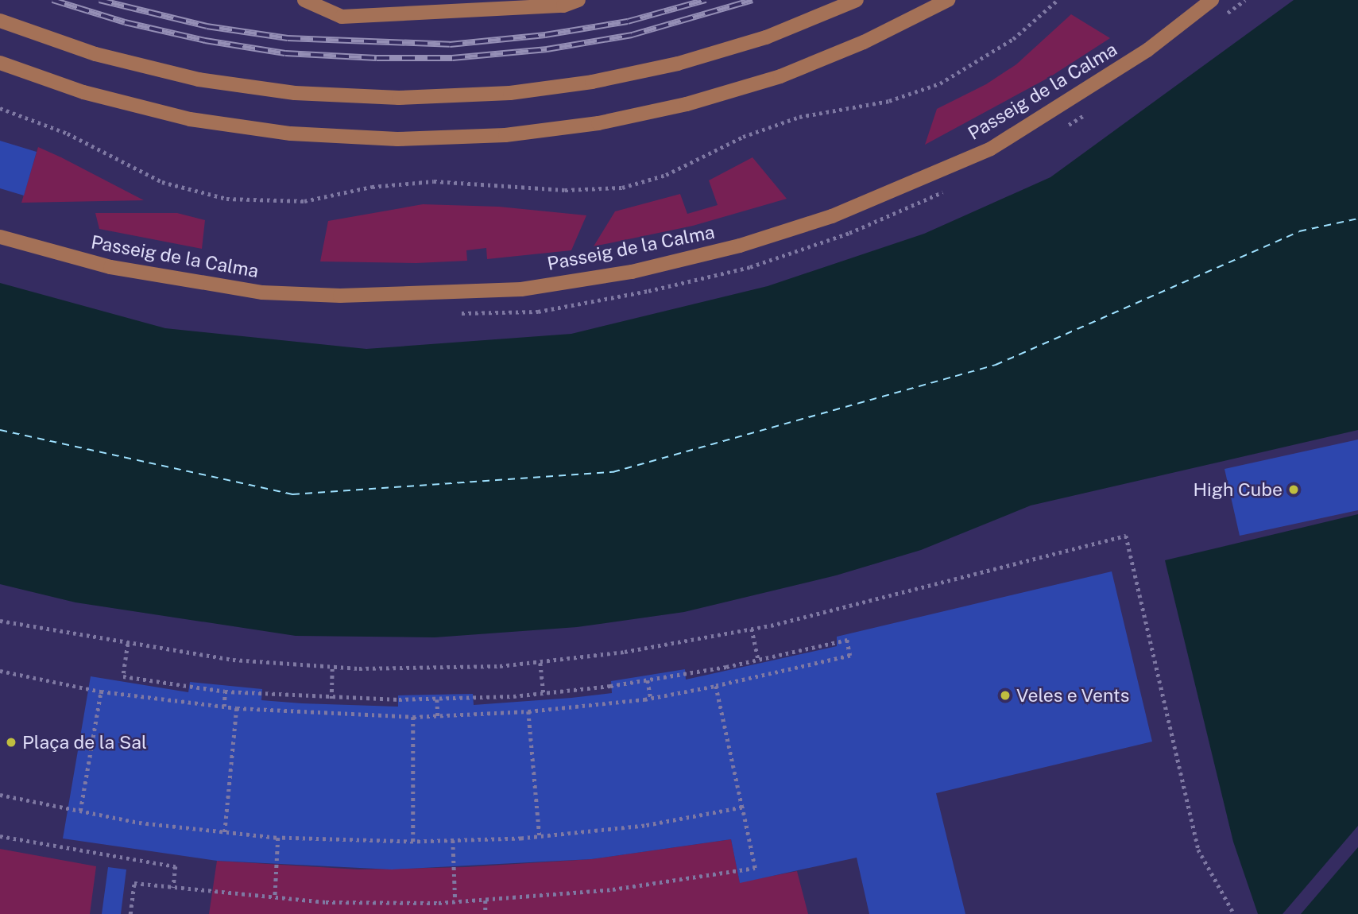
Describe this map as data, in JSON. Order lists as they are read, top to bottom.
{
  "streets": {
    "street": ["Passeig de la Calma"]
  },
  "places": ["High Cube", "Veles e Vents", "Plaça de la Sal"]
}
